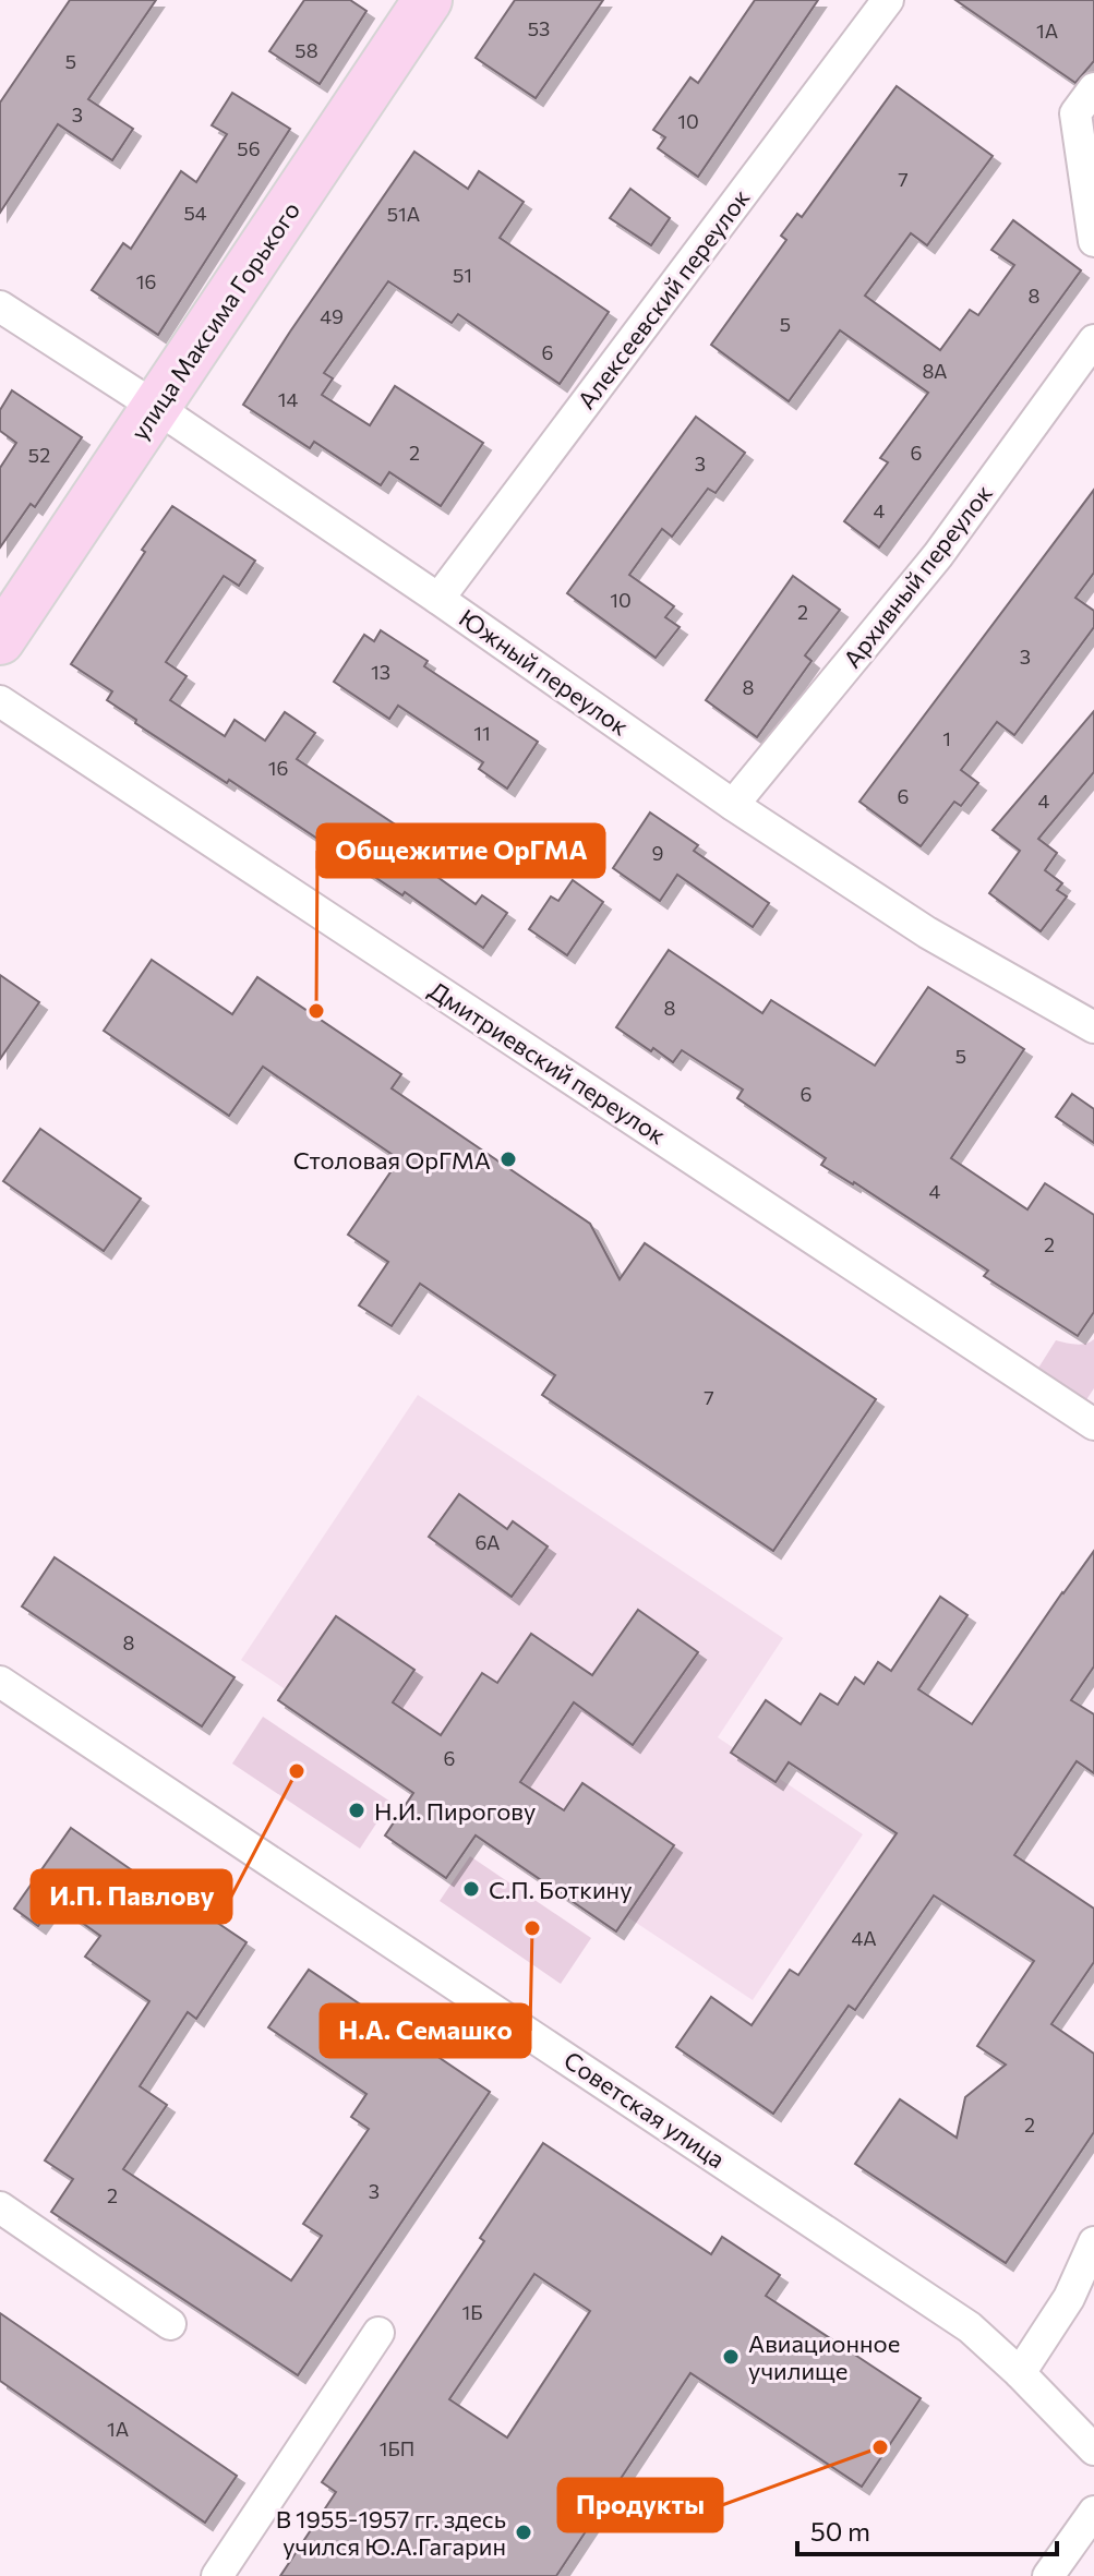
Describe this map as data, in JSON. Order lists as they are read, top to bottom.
{
  "streets": {
    "main road": ["улица Максима Горького"],
    "street": [
      "Алексеевский переулок",
      "Архивный переулок",
      "Южный переулок",
      "Дмитриевский переулок",
      "Советская улица"
    ]
  },
  "crossings": [
    ["Алексеевский переулок", "Южный переулок"],
    ["улица Максима Горького", "Южный переулок"],
    ["Архивный переулок", "Южный переулок"]
  ],
  "places": [
    "Общежитие ОрГМА",
    "Столовая ОрГМА",
    "И.П. Павлову",
    "Н.И. Пирогову",
    "С.П. Боткину",
    "Н.А. Семашко",
    "Авиационное училище",
    "Продукты",
    "В 1955-1957 гг. здесь учился Ю.А.Гагарин"
  ],
  "house_numbers": [
    "53",
    "1А",
    "58",
    "5",
    "3",
    "10",
    "56",
    "7",
    "54",
    "51А",
    "51",
    "16",
    "8",
    "49",
    "5",
    "6",
    "8А",
    "14",
    "2",
    "6",
    "52",
    "3",
    "4",
    "10",
    "2",
    "3",
    "13",
    "8",
    "11",
    "1",
    "16",
    "6",
    "4",
    "9",
    "8",
    "5",
    "6",
    "4",
    "2",
    "7",
    "6А",
    "8",
    "6",
    "4А",
    "2",
    "3",
    "2",
    "1Б",
    "1А",
    "1БП"
  ],
  "scale_bar": "50 m"
}
